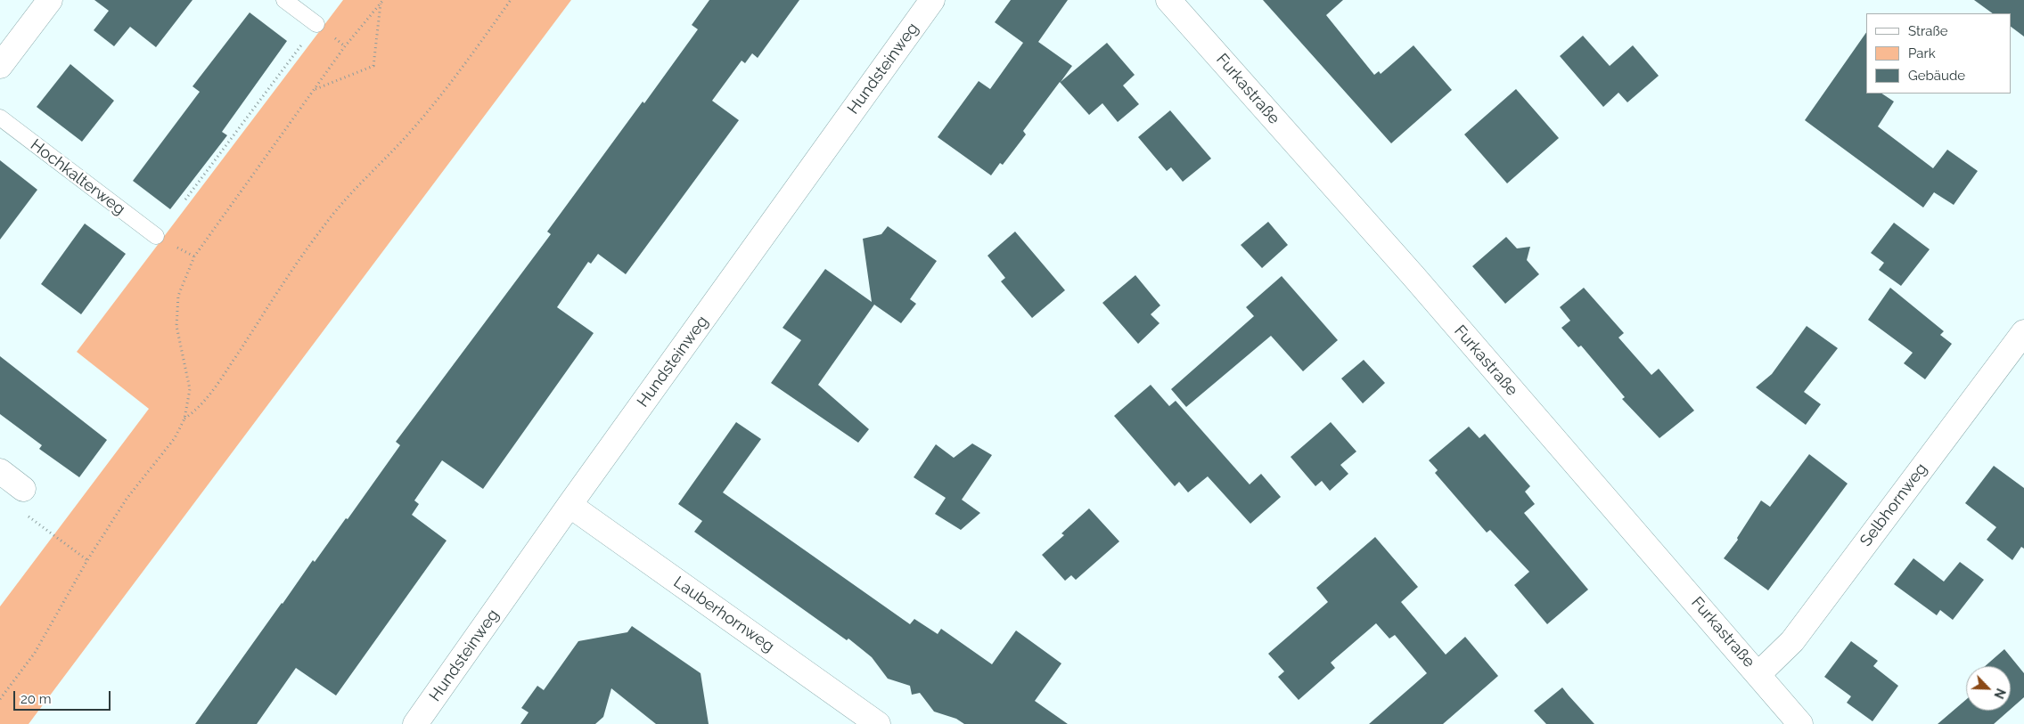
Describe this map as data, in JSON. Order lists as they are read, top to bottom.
{
  "streets": {
    "street": [
      "Hundsteinweg",
      "Furkastraße",
      "Selbhornweg",
      "Lauberhornweg"
    ],
    "lane": ["Hochkalterweg"]
  },
  "crossings": [
    ["Hundsteinweg", "Lauberhornweg"],
    ["Furkastraße", "Selbhornweg"]
  ],
  "legend": ["Straße", "Park", "Gebäude"],
  "scale_bar": "20 m",
  "north": "bottom right"
}
